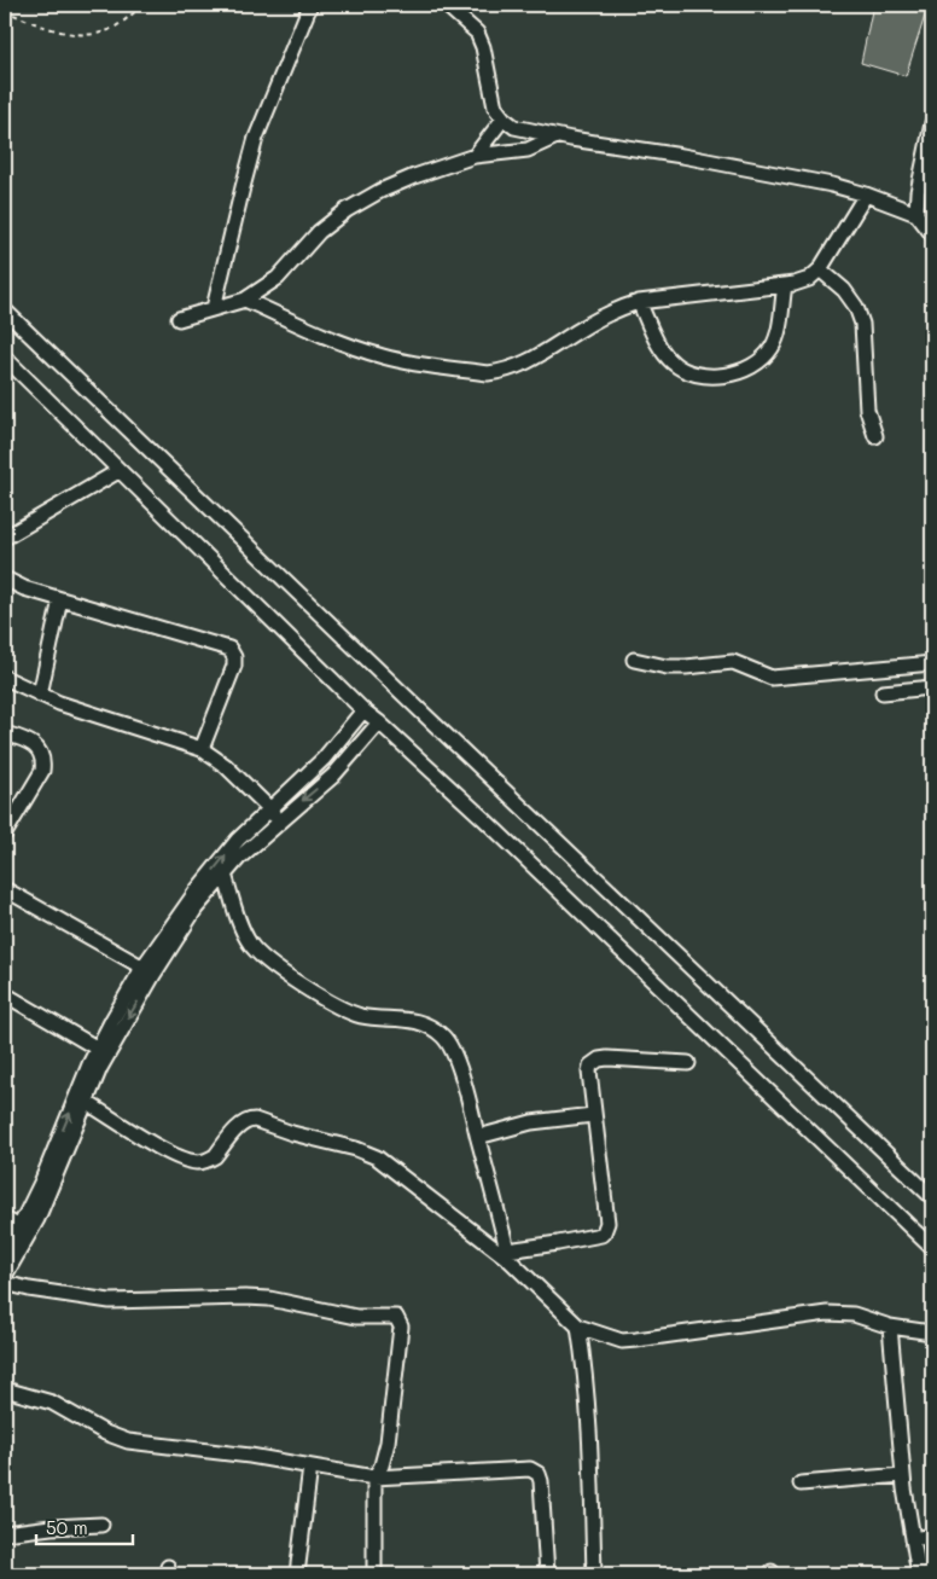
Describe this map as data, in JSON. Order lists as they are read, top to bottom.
{
  "scale_bar": "50 m"
}
